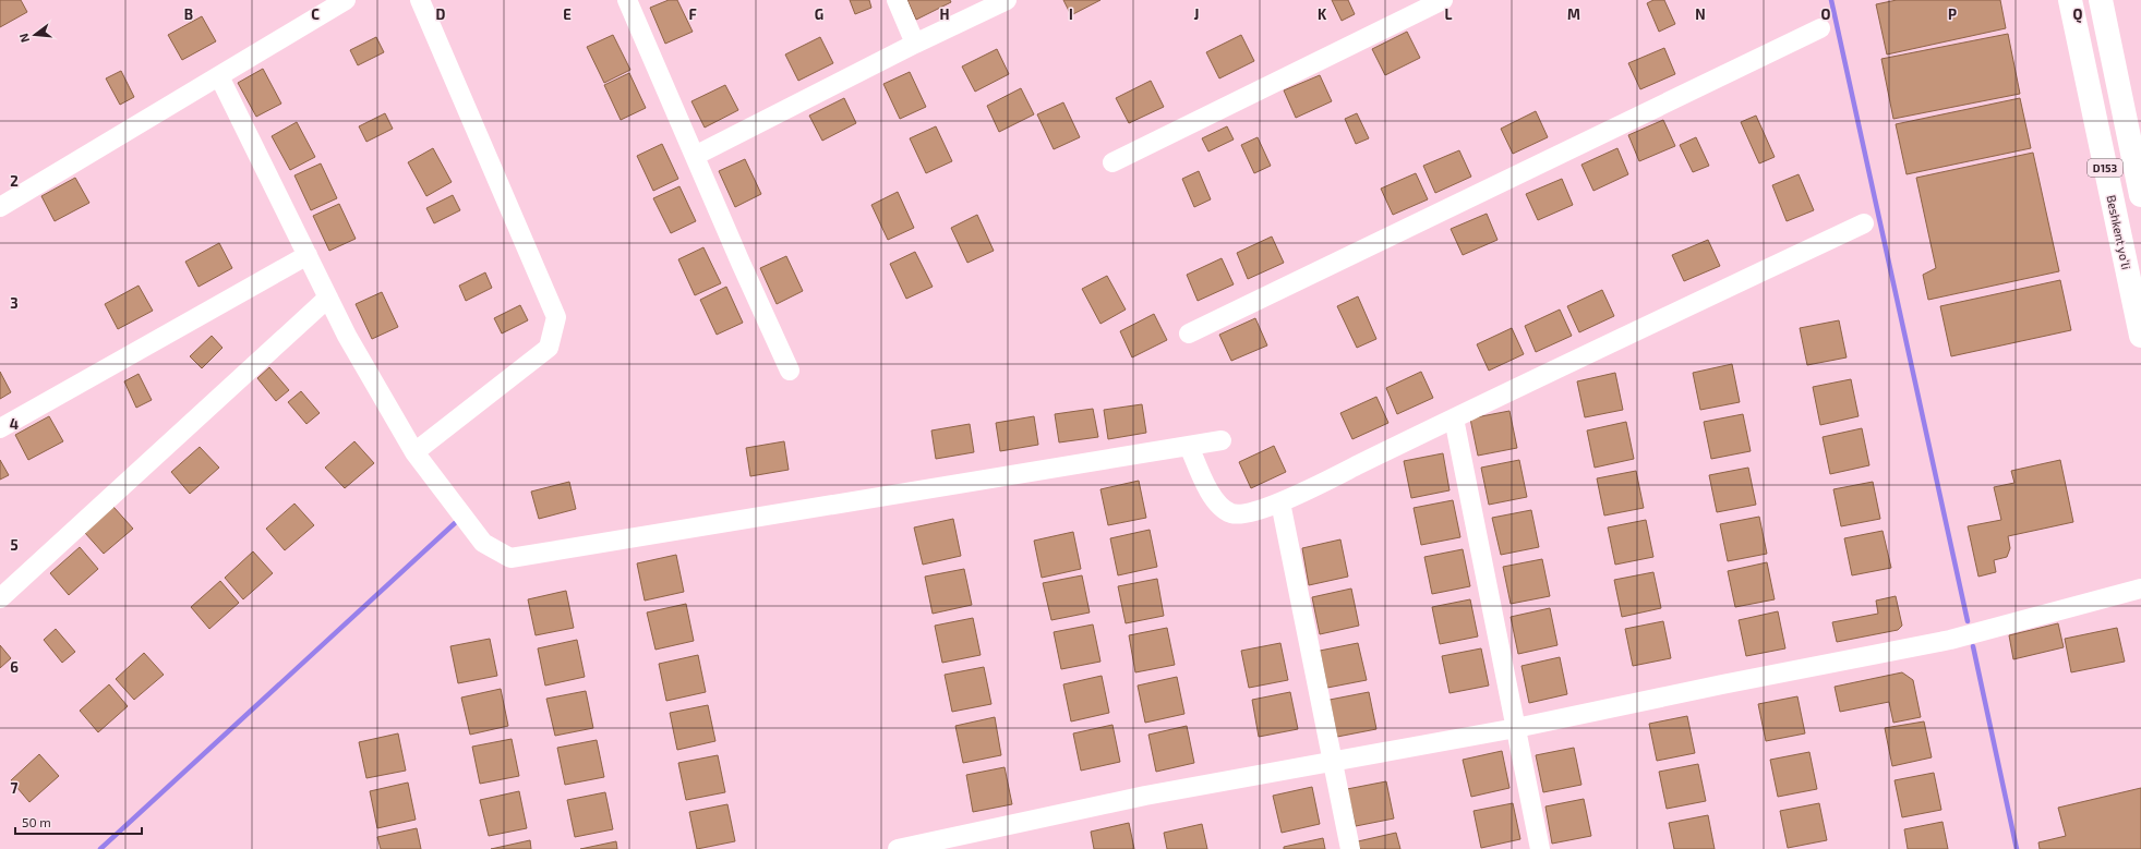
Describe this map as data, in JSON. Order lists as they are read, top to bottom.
{
  "streets": {
    "main road": ["D153", "Beshkent yoʻli"]
  },
  "scale_bar": "50 m",
  "north": "left",
  "grid": {
    "columns": [
      "B",
      "C",
      "D",
      "E",
      "F",
      "G",
      "H",
      "I",
      "J",
      "K",
      "L",
      "M",
      "N",
      "O",
      "P",
      "Q"
    ],
    "rows": [
      "2",
      "3",
      "4",
      "5",
      "6",
      "7"
    ]
  }
}
